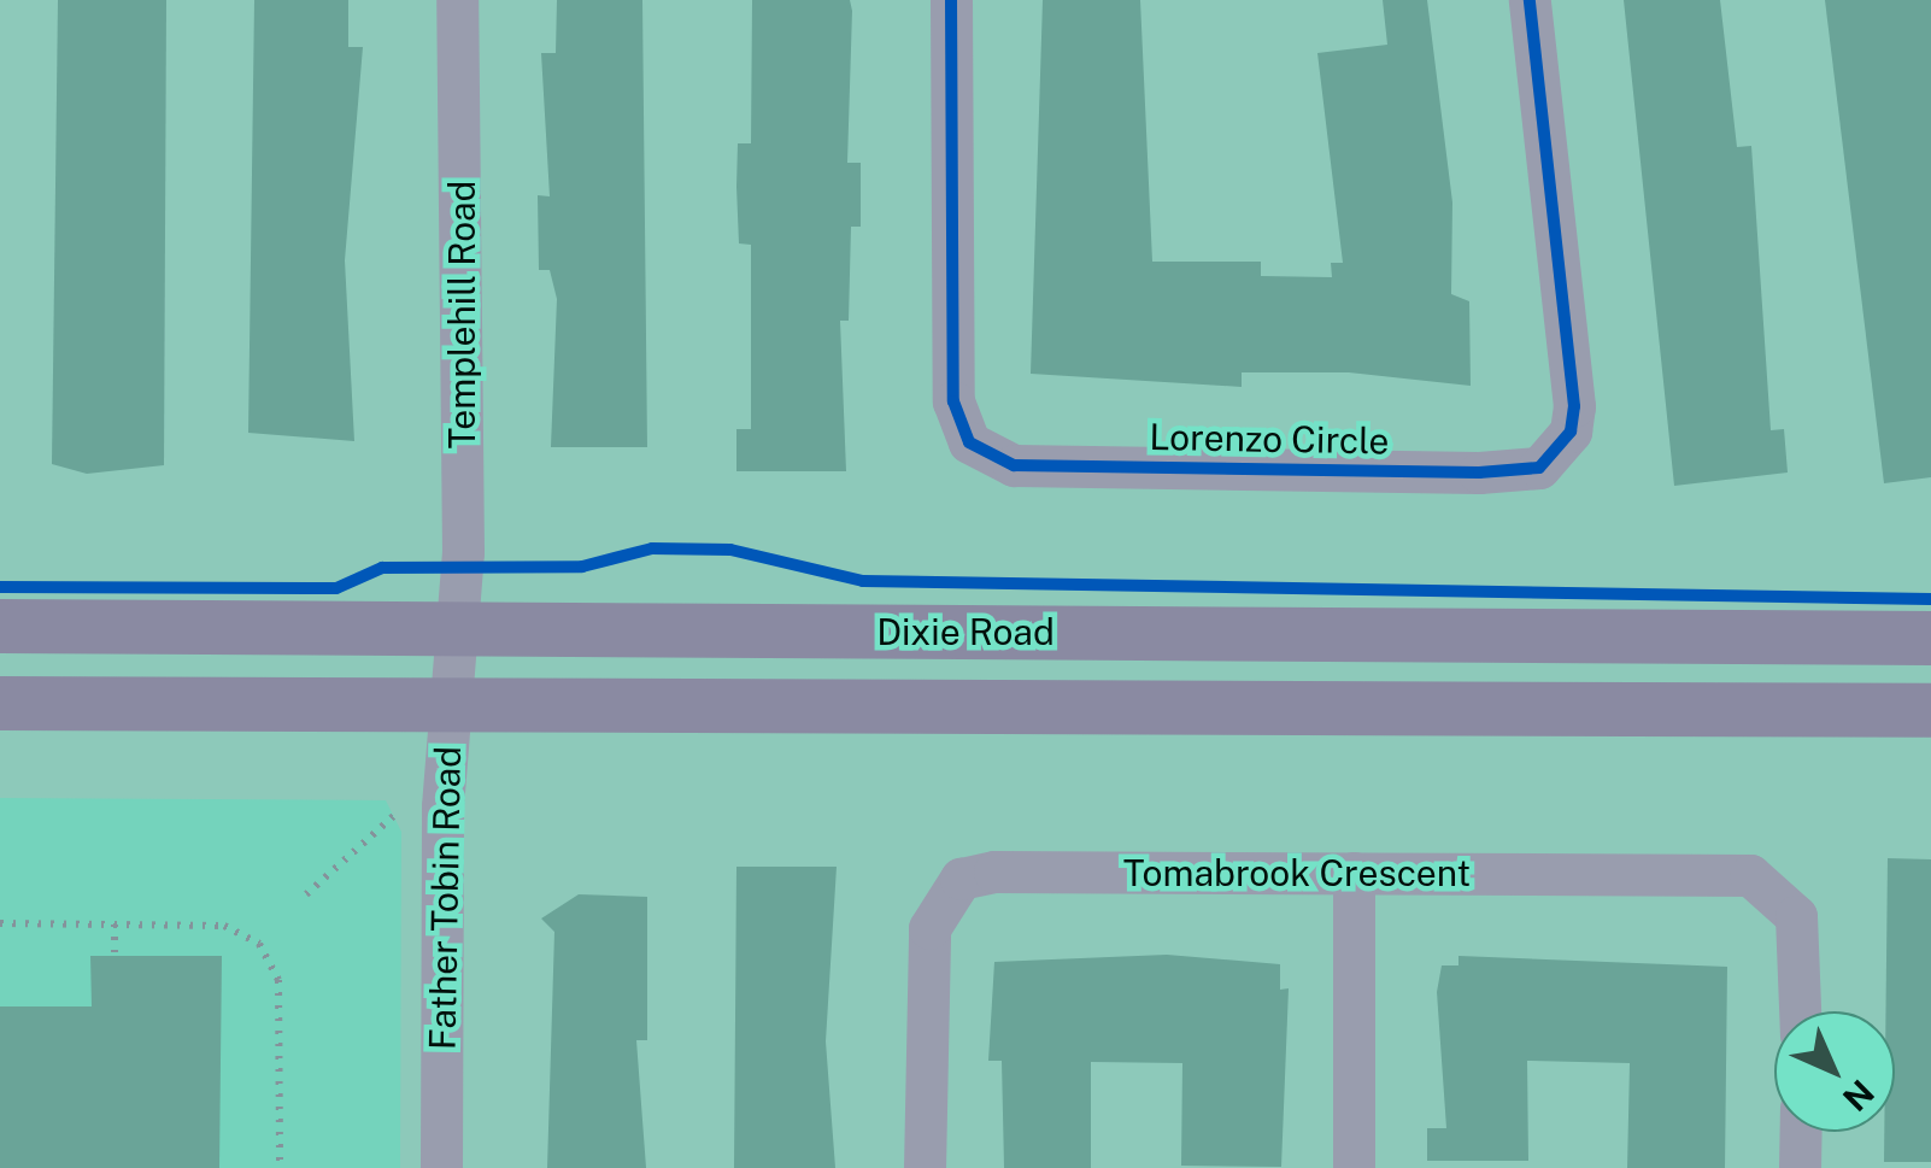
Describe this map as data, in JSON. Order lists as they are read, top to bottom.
{
  "streets": {
    "main road": ["Dixie Road"],
    "street": [
      "Templehill Road",
      "Lorenzo Circle",
      "Tomabrook Crescent",
      "Father Tobin Road"
    ]
  },
  "crossings": [
    ["Templehill Road", "Dixie Road"],
    ["Templehill Road", "Father Tobin Road"],
    ["Dixie Road", "Father Tobin Road"]
  ],
  "north": "bottom right"
}
